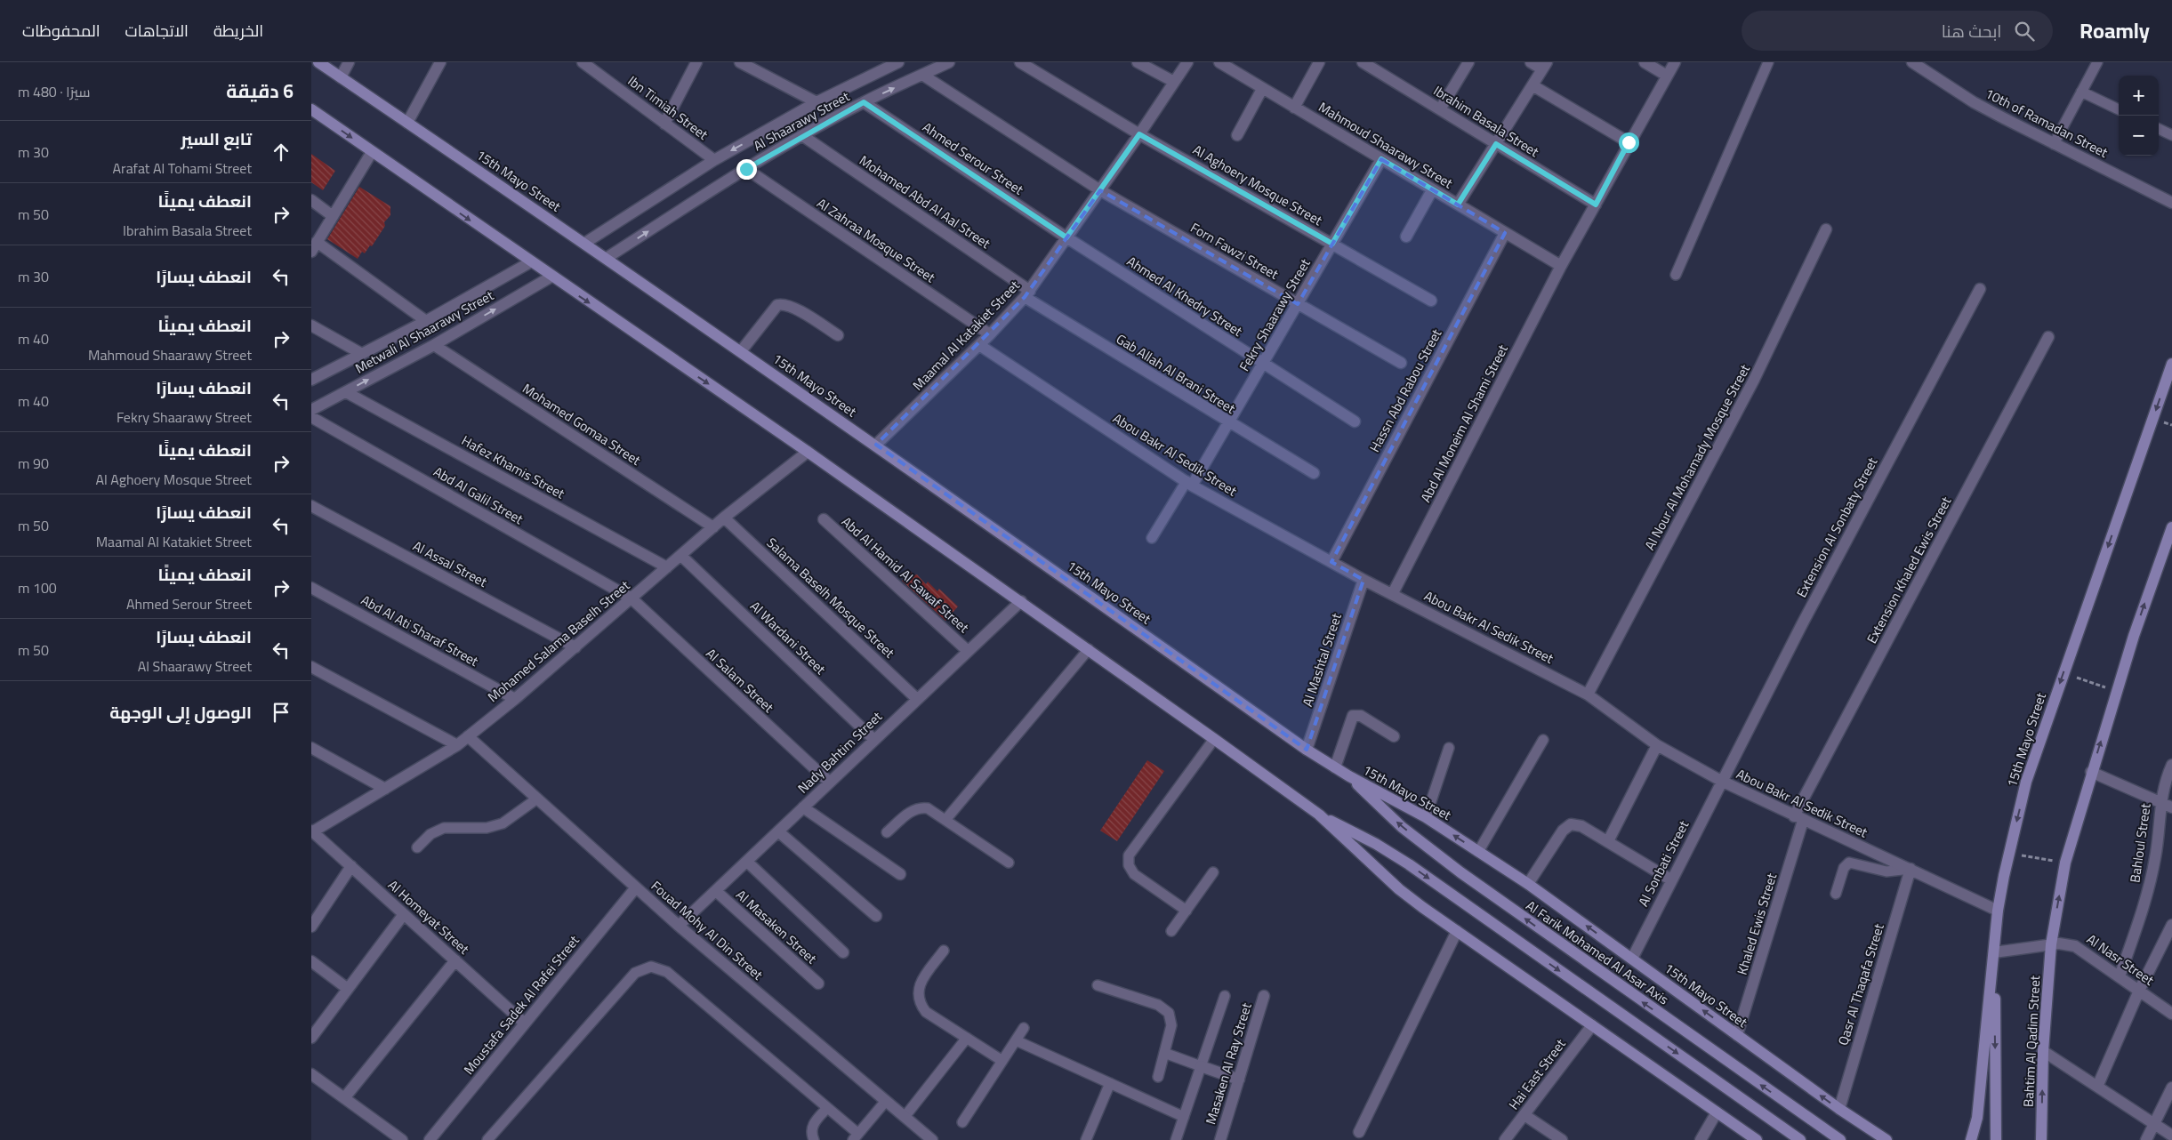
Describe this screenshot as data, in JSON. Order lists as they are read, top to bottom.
{
  "streets": {
    "main road": ["15th Mayo Street", "Al Farik Mohamed Al Asar Axis", "Bahtim Al Qadim Street"],
    "street": [
      "Ibn Timiah Street",
      "Al Shaarawy Street",
      "Ibrahim Basala Street",
      "10th of Ramadan Street",
      "Mahmoud Shaarawy Street",
      "Ahmed Serour Street",
      "Al Aghoery Mosque Street",
      "Mohamed Abd Al Aal Street",
      "Al Zahraa Mosque Street",
      "Forn Fawzi Street",
      "Ahmed Al Khedry Street",
      "Fekry Shaarawy Street",
      "Metwali Al Shaarawy Street",
      "Maamal Al Katakiet Street",
      "Gab Allah Al Brani Street",
      "Hassn Abd Rabou Street",
      "Abd Al Moneim Al Shami Street",
      "Mohamed Gomaa Street",
      "Abou Bakr Al Sedik Street",
      "Al Nour Al Mohamady Mosque Street",
      "Hafez Khamis Street",
      "Abd Al Galil Street",
      "Extension Al Sonbaty Street",
      "Al Assal Street",
      "Extension Khaled Ewis Street",
      "Abd Al Hamid Al Sawaf Street",
      "Salama Baselh Mosque Street",
      "Abd Al Ati Sharaf Street",
      "Al Wardani Street",
      "Mohamed Salama Baselh Street",
      "Al Mashtal Street",
      "Al Salam Street",
      "Nady Bahtim Street",
      "Bahloul Street",
      "Al Sonbati Street",
      "Al Homeyat Street",
      "Khaled Ewis Street",
      "Al Masaken Street",
      "Fouad Mohy Al Din Street",
      "Al Nasr Street",
      "Qasr Al Thaqafa Street",
      "Moustafa Sadek Al Rafei Street",
      "Masaken Al Ray Street",
      "Hai East Street"
    ]
  },
  "crossings": [
    ["Ibn Timiah Street", "Al Shaarawy Street"],
    ["Al Shaarawy Street", "Ahmed Serour Street"],
    ["Al Shaarawy Street", "15th Mayo Street"],
    ["Al Shaarawy Street", "Mohamed Abd Al Aal Street"],
    ["Al Shaarawy Street", "Al Zahraa Mosque Street"],
    ["Al Shaarawy Street", "Forn Fawzi Street"],
    ["Ibrahim Basala Street", "Abd Al Moneim Al Shami Street"],
    ["Mahmoud Shaarawy Street", "Fekry Shaarawy Street"],
    ["Mahmoud Shaarawy Street", "Hassn Abd Rabou Street"],
    ["Mahmoud Shaarawy Street", "Abd Al Moneim Al Shami Street"],
    ["Ahmed Serour Street", "Ahmed Al Khedry Street"],
    ["Ahmed Serour Street", "Maamal Al Katakiet Street"],
    ["15th Mayo Street", "Maamal Al Katakiet Street"],
    ["15th Mayo Street", "Abou Bakr Al Sedik Street"],
    ["15th Mayo Street", "Al Mashtal Street"],
    ["15th Mayo Street", "Al Sonbati Street"],
    ["15th Mayo Street", "Khaled Ewis Street"],
    ["15th Mayo Street", "Al Farik Mohamed Al Asar Axis"],
    ["15th Mayo Street", "Al Nasr Street"],
    ["15th Mayo Street", "Qasr Al Thaqafa Street"],
    ["Al Aghoery Mosque Street", "Fekry Shaarawy Street"],
    ["Al Aghoery Mosque Street", "Maamal Al Katakiet Street"],
    ["Mohamed Abd Al Aal Street", "Maamal Al Katakiet Street"],
    ["Mohamed Abd Al Aal Street", "Gab Allah Al Brani Street"],
    ["Al Zahraa Mosque Street", "Maamal Al Katakiet Street"],
    ["Forn Fawzi Street", "Fekry Shaarawy Street"],
    ["Forn Fawzi Street", "Maamal Al Katakiet Street"],
    ["Ahmed Al Khedry Street", "Fekry Shaarawy Street"],
    ["Ahmed Al Khedry Street", "Maamal Al Katakiet Street"],
    ["Fekry Shaarawy Street", "Gab Allah Al Brani Street"],
    ["Fekry Shaarawy Street", "Abou Bakr Al Sedik Street"],
    ["Metwali Al Shaarawy Street", "Mohamed Gomaa Street"],
    ["Metwali Al Shaarawy Street", "Hafez Khamis Street"],
    ["Maamal Al Katakiet Street", "Gab Allah Al Brani Street"],
    ["Maamal Al Katakiet Street", "Abou Bakr Al Sedik Street"],
    ["Hassn Abd Rabou Street", "Abou Bakr Al Sedik Street"],
    ["Abd Al Moneim Al Shami Street", "Abou Bakr Al Sedik Street"],
    ["Mohamed Gomaa Street", "Mohamed Salama Baselh Street"],
    ["Abou Bakr Al Sedik Street", "Al Nour Al Mohamady Mosque Street"],
    ["Abou Bakr Al Sedik Street", "Extension Al Sonbaty Street"],
    ["Abou Bakr Al Sedik Street", "Extension Khaled Ewis Street"],
    ["Abou Bakr Al Sedik Street", "Al Mashtal Street"],
    ["Abou Bakr Al Sedik Street", "Al Sonbati Street"],
    ["Abou Bakr Al Sedik Street", "Khaled Ewis Street"],
    ["Abou Bakr Al Sedik Street", "Qasr Al Thaqafa Street"],
    ["Hafez Khamis Street", "Mohamed Salama Baselh Street"],
    ["Abd Al Galil Street", "Mohamed Salama Baselh Street"],
    ["Abd Al Galil Street", "Al Salam Street"],
    ["Extension Al Sonbaty Street", "Al Sonbati Street"],
    ["Al Assal Street", "Mohamed Salama Baselh Street"],
    ["Extension Khaled Ewis Street", "Khaled Ewis Street"],
    ["Abd Al Hamid Al Sawaf Street", "Nady Bahtim Street"],
    ["Salama Baselh Mosque Street", "Mohamed Salama Baselh Street"],
    ["Salama Baselh Mosque Street", "Nady Bahtim Street"],
    ["Abd Al Ati Sharaf Street", "Mohamed Salama Baselh Street"],
    ["Al Wardani Street", "Mohamed Salama Baselh Street"],
    ["Al Wardani Street", "Nady Bahtim Street"],
    ["Mohamed Salama Baselh Street", "Al Salam Street"],
    ["Mohamed Salama Baselh Street", "Al Homeyat Street"],
    ["Mohamed Salama Baselh Street", "Fouad Mohy Al Din Street"],
    ["Al Salam Street", "Nady Bahtim Street"],
    ["Nady Bahtim Street", "Al Masaken Street"],
    ["Nady Bahtim Street", "Fouad Mohy Al Din Street"],
    ["Bahloul Street", "Al Nasr Street"],
    ["Al Homeyat Street", "Moustafa Sadek Al Rafei Street"],
    ["Fouad Mohy Al Din Street", "Moustafa Sadek Al Rafei Street"],
    ["Al Nasr Street", "Bahtim Al Qadim Street"]
  ],
  "page": {
    "header": "Roamly",
    "search": "ابحث هنا",
    "nav": ["الخريطة", "الاتجاهات", "المحفوظات"],
    "heading": ["6 دقيقة", "سيرًا · 480 m"],
    "map_buttons": ["+", "−"],
    "list": [
      ["تابع السير", "Arafat Al Tohami Street", "30 m"],
      ["انعطف يمينًا", "Ibrahim Basala Street", "50 m"],
      ["انعطف يسارًا", "30 m"],
      ["انعطف يمينًا", "Mahmoud Shaarawy Street", "40 m"],
      ["انعطف يسارًا", "Fekry Shaarawy Street", "40 m"],
      ["انعطف يمينًا", "Al Aghoery Mosque Street", "90 m"],
      ["انعطف يسارًا", "Maamal Al Katakiet Street", "50 m"],
      ["انعطف يمينًا", "Ahmed Serour Street", "100 m"],
      ["انعطف يسارًا", "Al Shaarawy Street", "50 m"],
      "الوصول إلى الوجهة"
    ]
  }
}
